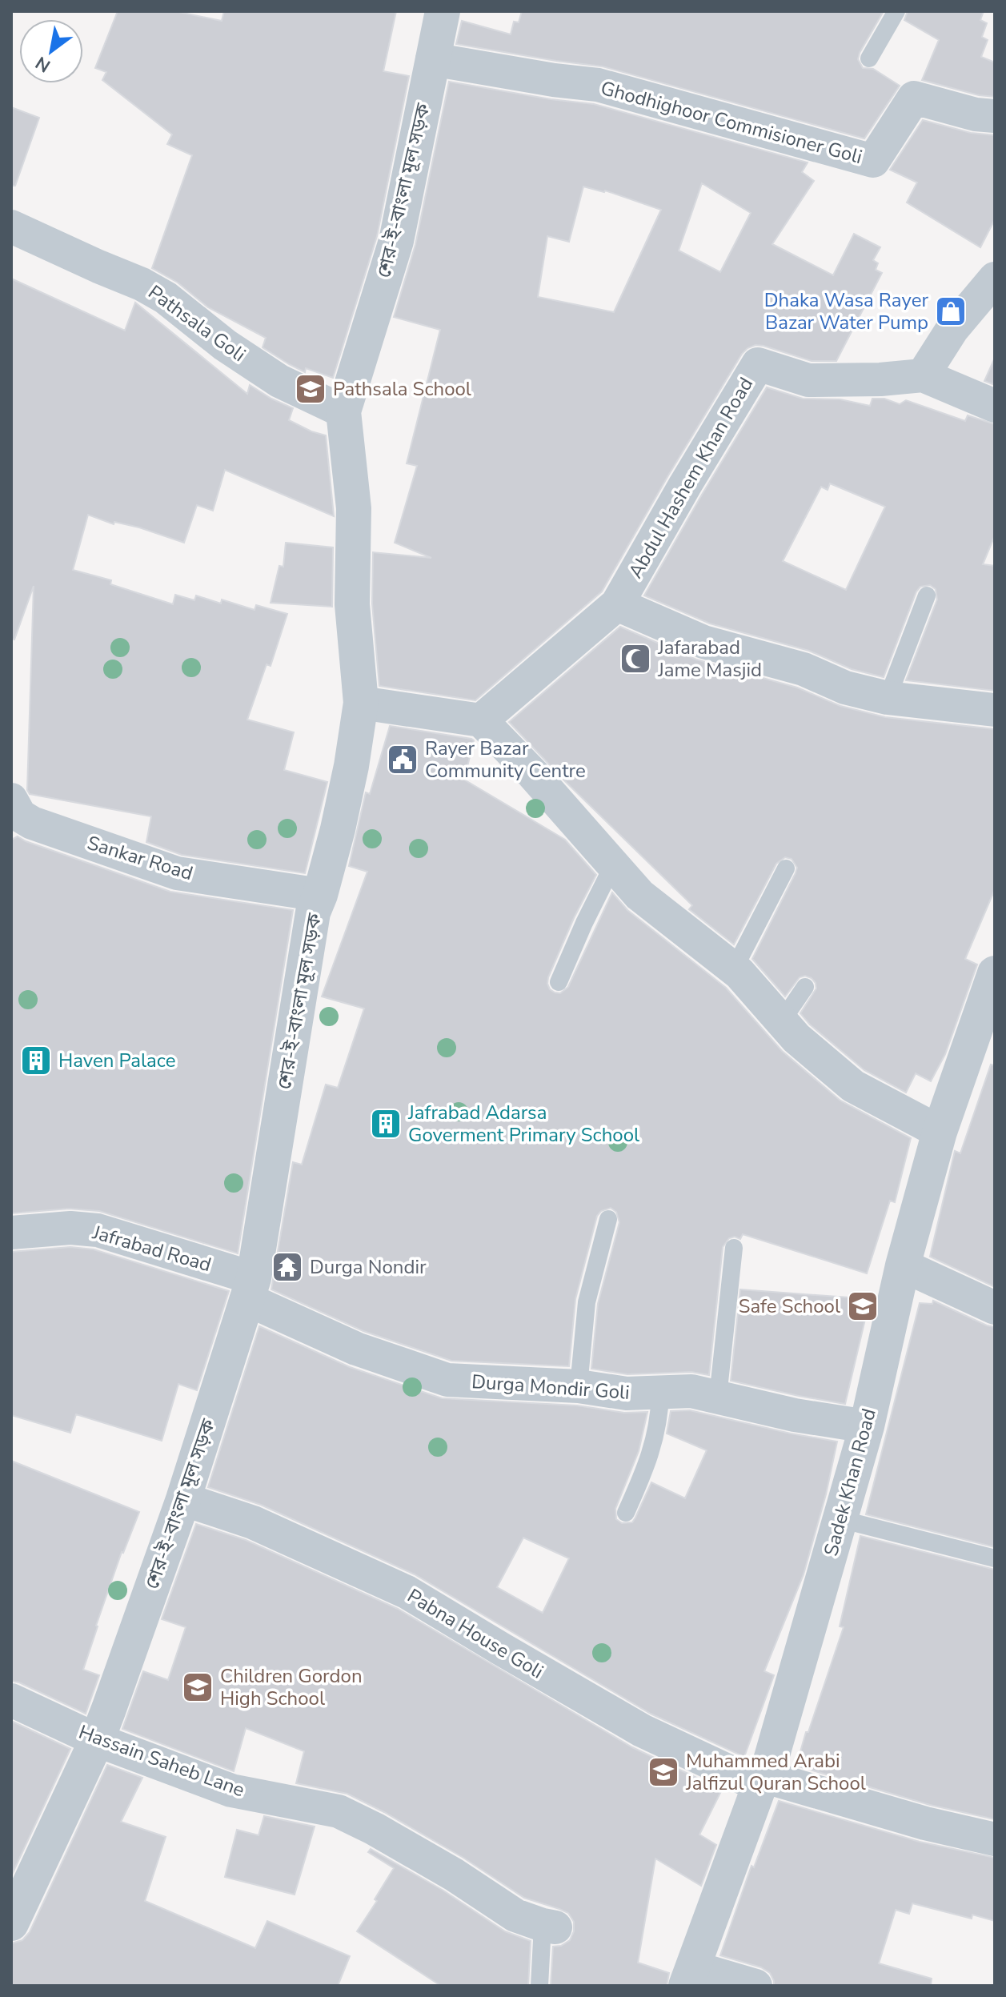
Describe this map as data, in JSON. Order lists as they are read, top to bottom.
{
  "streets": {
    "street": [
      "Ghodhighoor Commisioner Goli",
      "শের-ই-বাংলা মূল সড়ক",
      "Pathsala Goli",
      "Abdul Hashem Khan Road",
      "Sankar Road",
      "Jafrabad Road",
      "Durga Mondir Goli",
      "Sadek Khan Road",
      "Pabna House Goli",
      "Hassain Saheb Lane"
    ]
  },
  "crossings": [
    ["Ghodhighoor Commisioner Goli", "শের-ই-বাংলা মূল সড়ক"],
    ["শের-ই-বাংলা মূল সড়ক", "Pathsala Goli"],
    ["শের-ই-বাংলা মূল সড়ক", "Sankar Road"],
    ["শের-ই-বাংলা মূল সড়ক", "Jafrabad Road"],
    ["শের-ই-বাংলা মূল সড়ক", "Durga Mondir Goli"],
    ["শের-ই-বাংলা মূল সড়ক", "Pabna House Goli"],
    ["শের-ই-বাংলা মূল সড়ক", "Hassain Saheb Lane"],
    ["Jafrabad Road", "Durga Mondir Goli"],
    ["Durga Mondir Goli", "Sadek Khan Road"],
    ["Sadek Khan Road", "Pabna House Goli"]
  ],
  "places": {
    "shop": ["Dhaka Wasa Rayer Bazar Water Pump"],
    "school or university": [
      "Pathsala School",
      "Safe School",
      "Children Gordon High School",
      "Muhammed Arabi Jalfizul Quran School"
    ],
    "mosque": ["Jafarabad Jame Masjid"],
    "public building": ["Rayer Bazar Community Centre"],
    "building": ["Haven Palace", "Jafrabad Adarsa Goverment Primary School"],
    "temple": ["Durga Nondir"]
  },
  "north": "bottom left"
}
